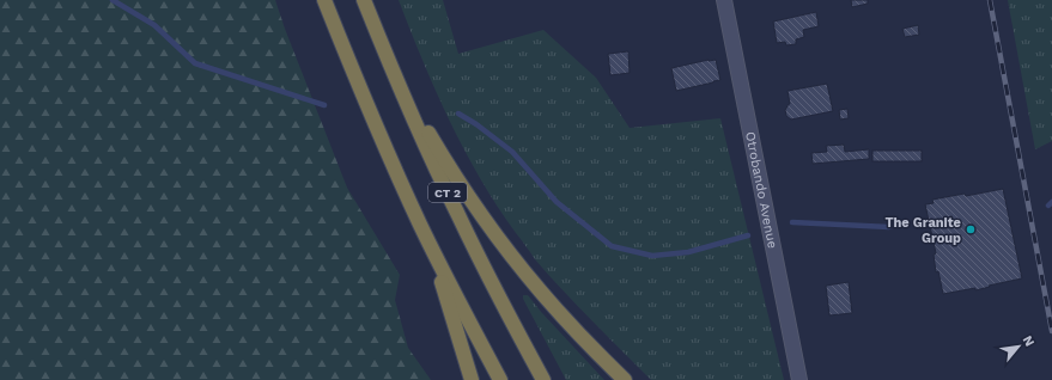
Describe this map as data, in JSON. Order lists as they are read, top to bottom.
{
  "streets": {
    "highway": ["CT 2"],
    "street": ["Otrobando Avenue"]
  },
  "places": ["The Granite Group"],
  "north": "top right"
}
